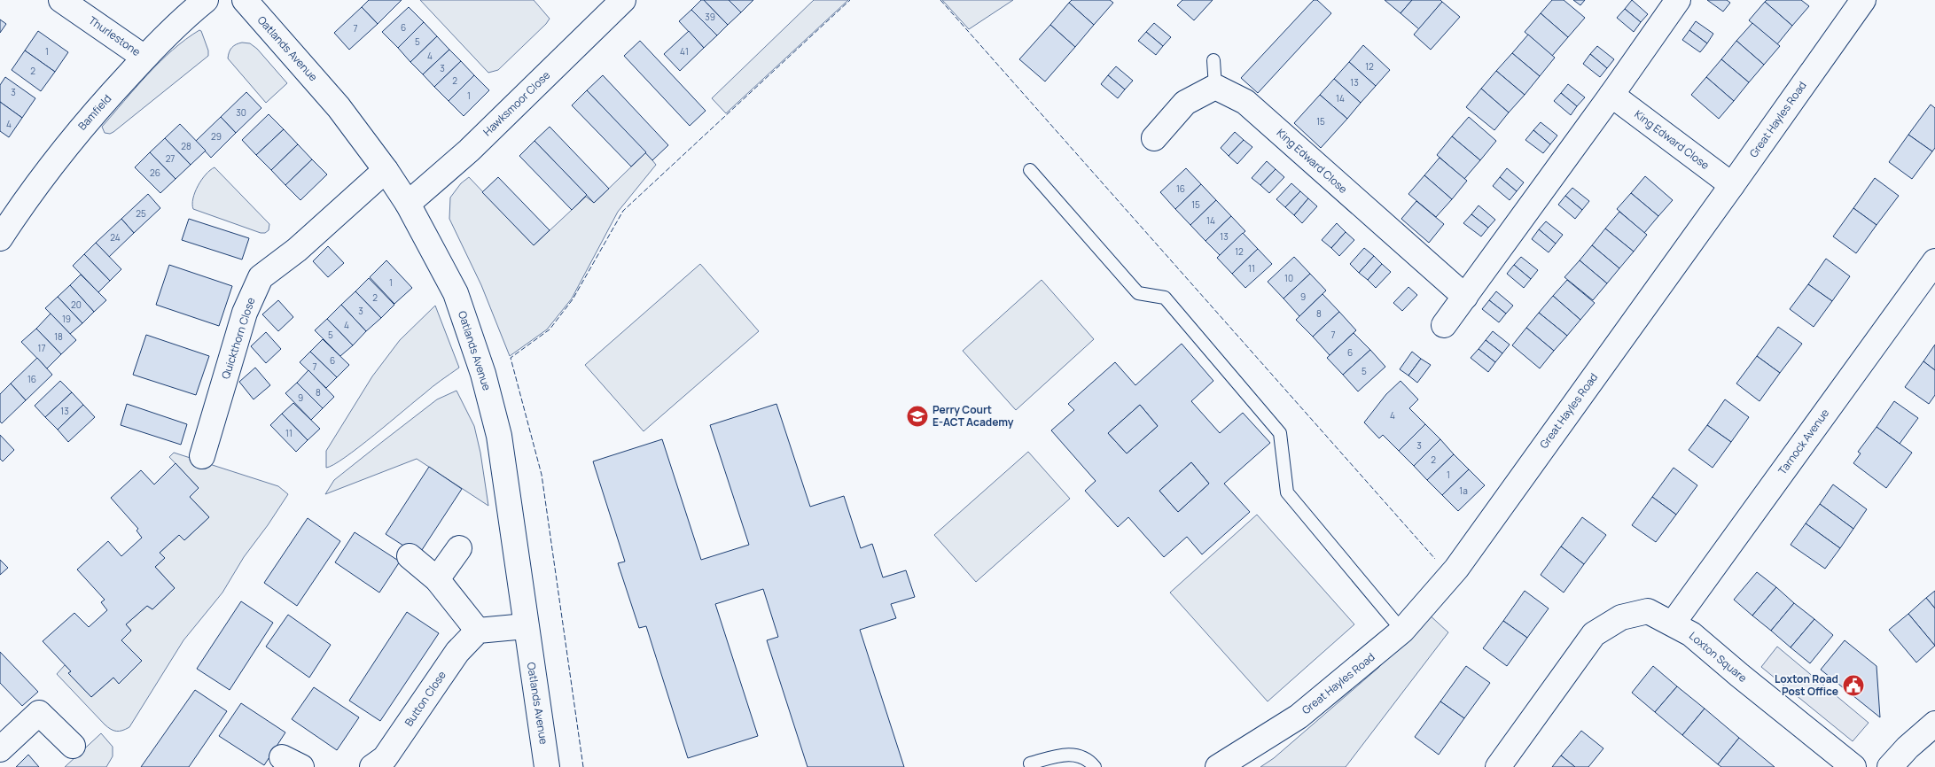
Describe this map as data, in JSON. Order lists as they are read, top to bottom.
{
  "streets": {
    "street": [
      "Thurlestone",
      "Oatlands Avenue",
      "Hawksmoor Close",
      "Bamfield",
      "Great Hayles Road",
      "King Edward Close",
      "Quickthorn Close",
      "Tarnock Avenue",
      "Loxton Square",
      "Button Close"
    ]
  },
  "crossings": [
    ["Thurlestone", "Bamfield"],
    ["Oatlands Avenue", "Hawksmoor Close"],
    ["Oatlands Avenue", "Quickthorn Close"],
    ["Great Hayles Road", "King Edward Close"],
    ["Tarnock Avenue", "Loxton Square"]
  ],
  "places": {
    "school or university": ["Perry Court E-ACT Academy"],
    "public building": ["Loxton Road Post Office"]
  },
  "house_numbers": [
    "39",
    "6",
    "7",
    "5",
    "1",
    "41",
    "4",
    "12",
    "3",
    "2",
    "2",
    "13",
    "3",
    "1",
    "14",
    "30",
    "15",
    "4",
    "29",
    "28",
    "27",
    "26",
    "16",
    "15",
    "25",
    "14",
    "13",
    "24",
    "12",
    "11",
    "10",
    "1",
    "9",
    "2",
    "20",
    "3",
    "8",
    "19",
    "4",
    "5",
    "7",
    "18",
    "17",
    "6",
    "6",
    "7",
    "5",
    "16",
    "8",
    "9",
    "13",
    "4",
    "11",
    "3",
    "2",
    "1",
    "1a"
  ]
}
